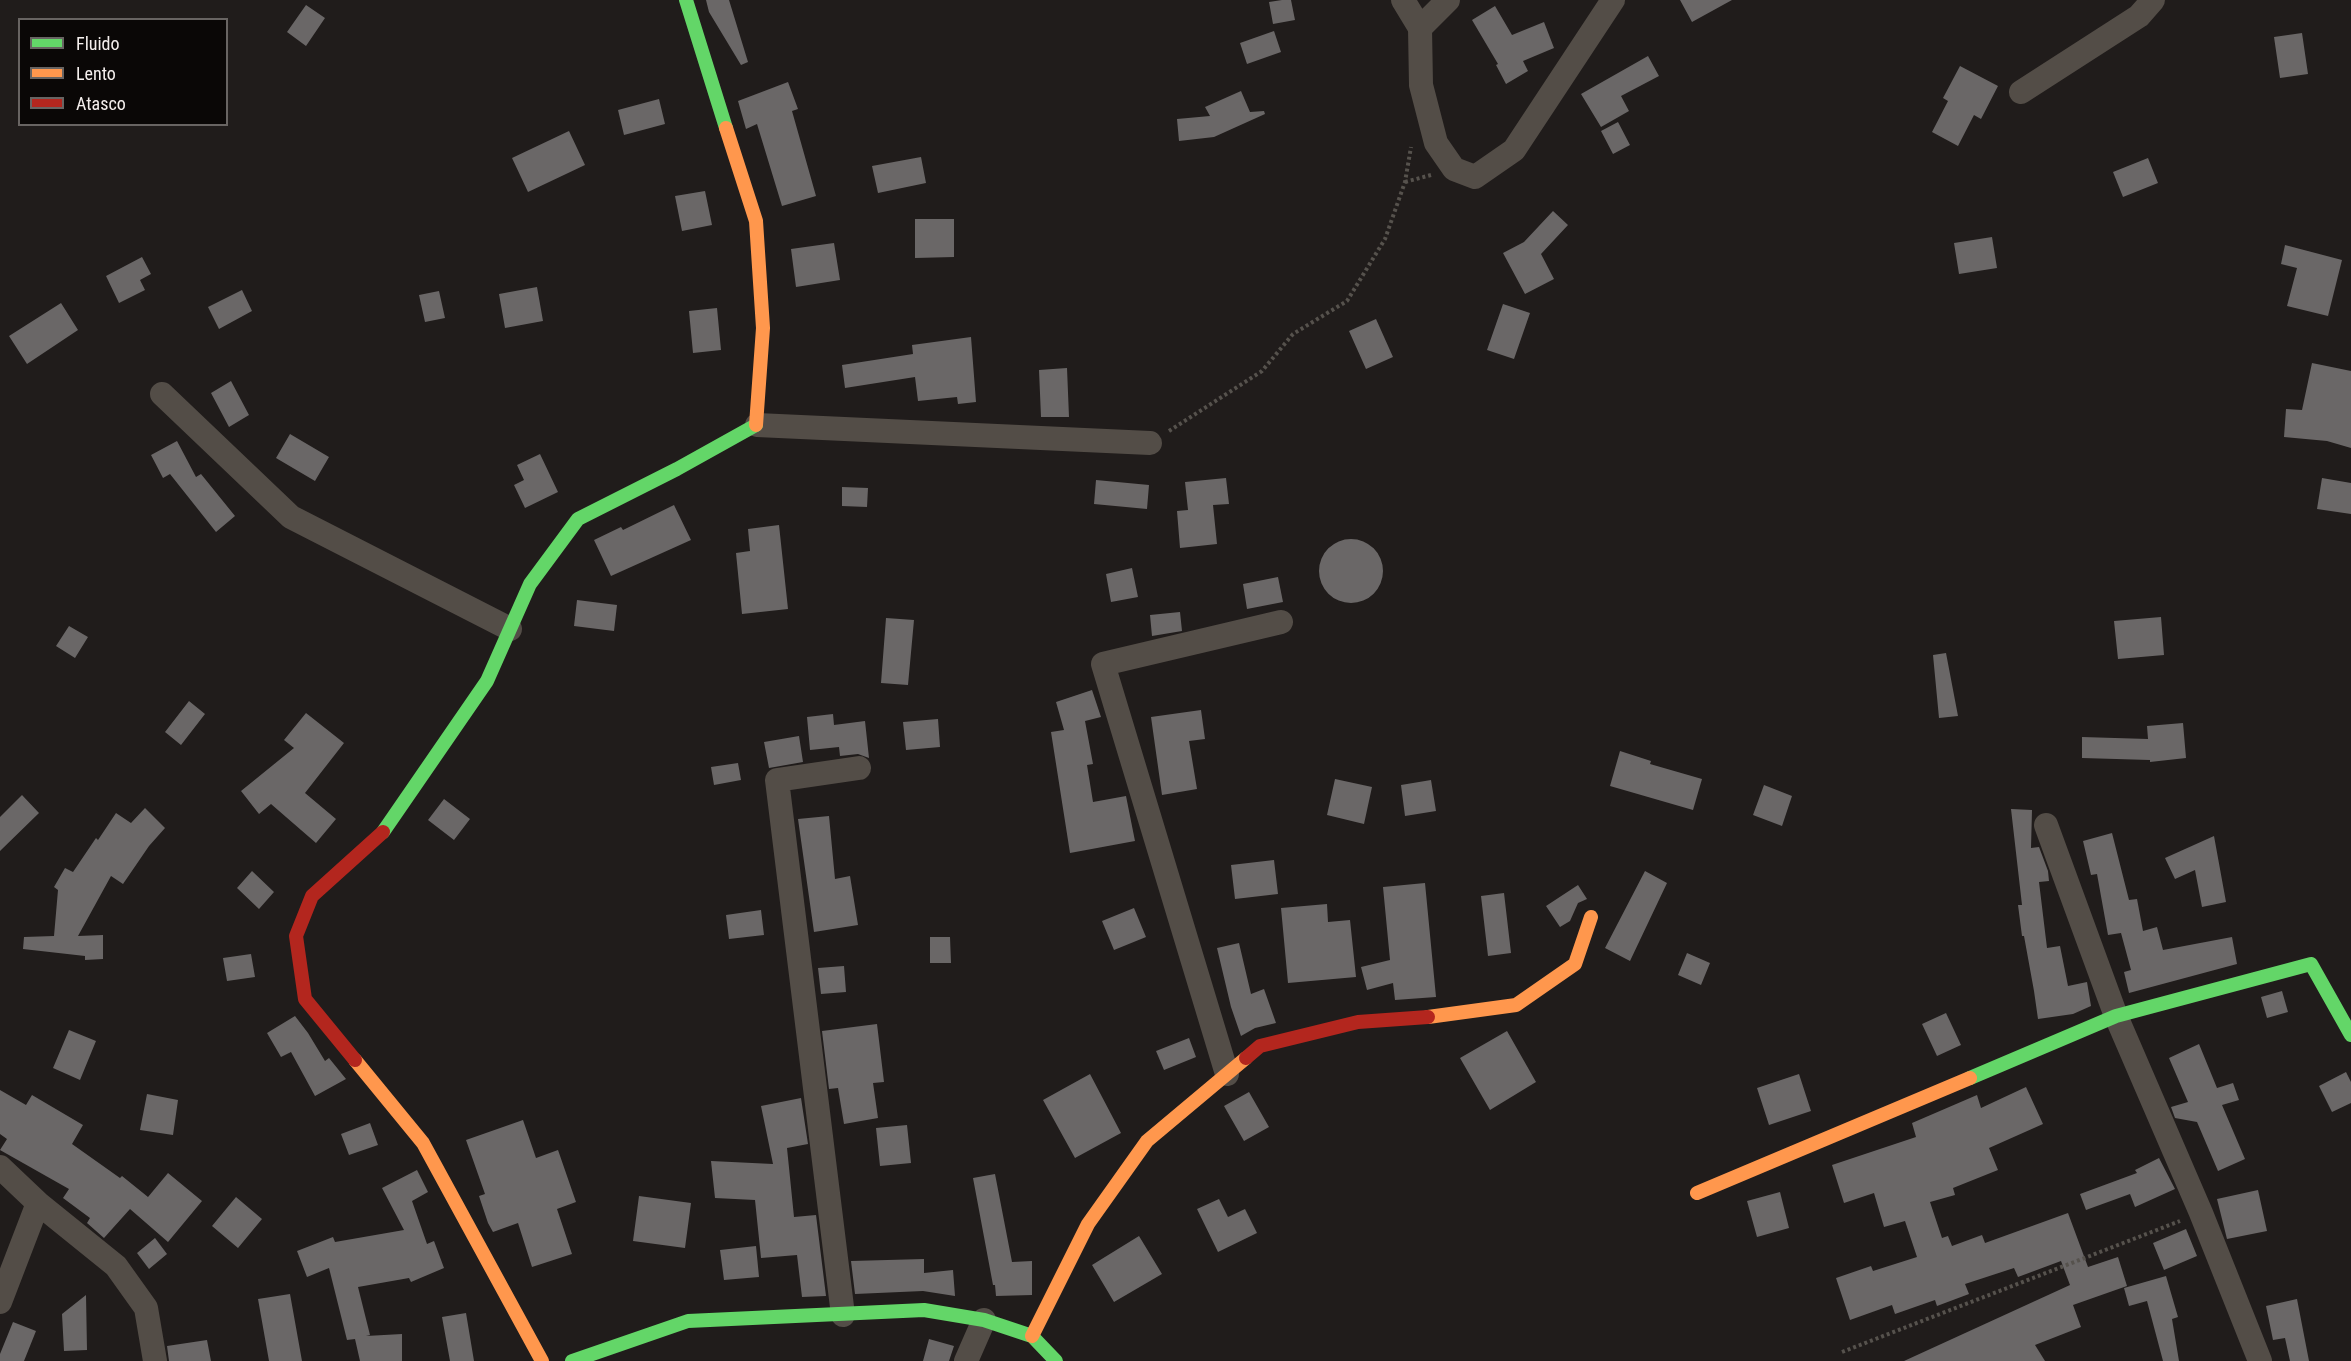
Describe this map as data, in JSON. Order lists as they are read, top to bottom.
{
  "legend": ["Fluido", "Lento", "Atasco"]
}
